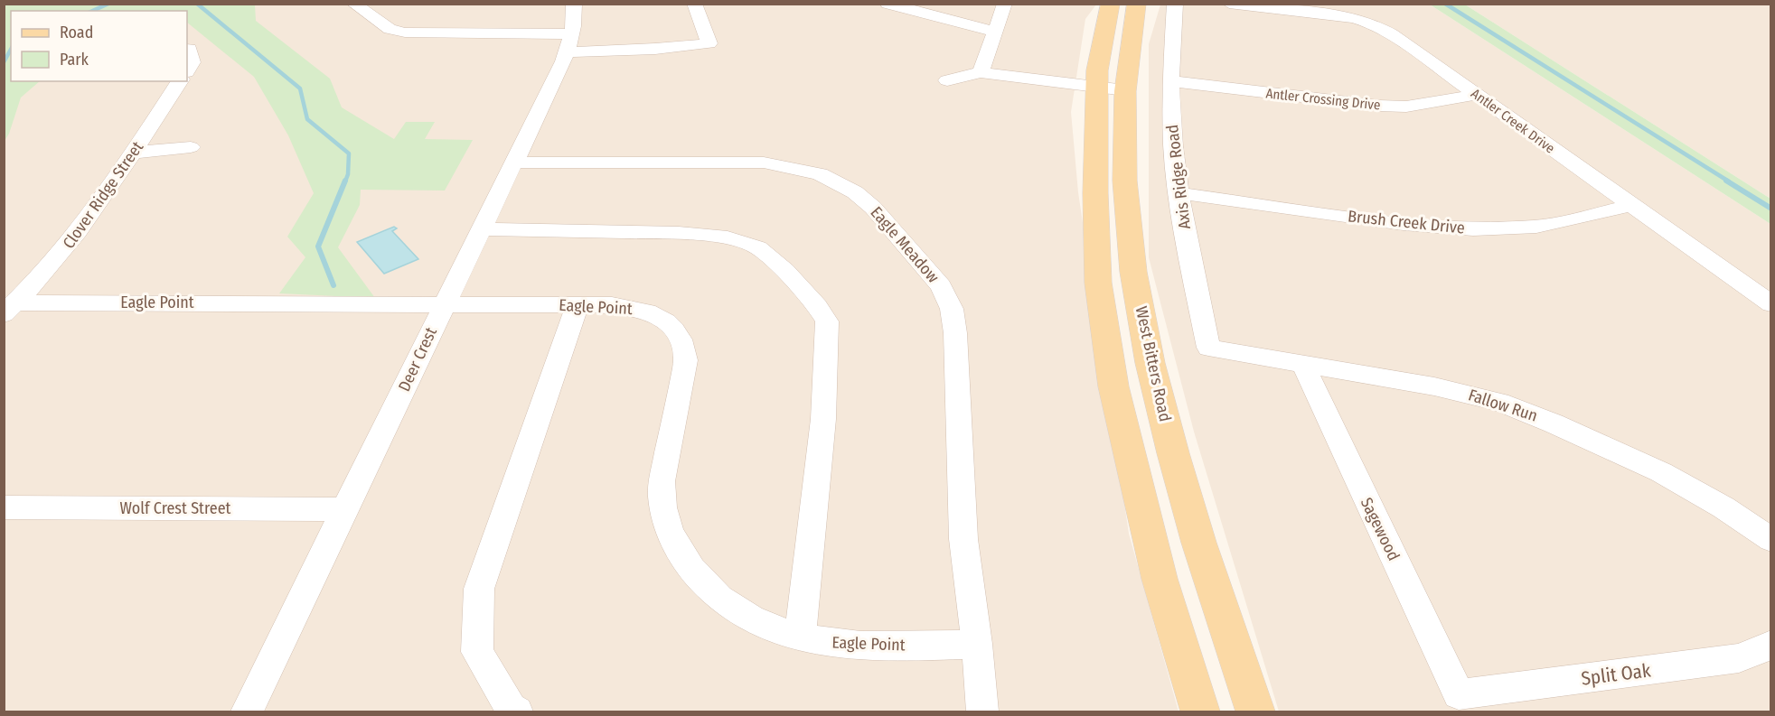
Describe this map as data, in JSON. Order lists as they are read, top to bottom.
{
  "streets": {
    "main road": ["West Bitters Road"],
    "street": [
      "Antler Crossing Drive",
      "Antler Creek Drive",
      "Axis Ridge Road",
      "Clover Ridge Street",
      "Brush Creek Drive",
      "Eagle Meadow",
      "Eagle Point",
      "Deer Crest",
      "Fallow Run",
      "Wolf Crest Street",
      "Sagewood",
      "Split Oak"
    ]
  },
  "crossings": [
    ["Antler Crossing Drive", "Antler Creek Drive"],
    ["Antler Crossing Drive", "Axis Ridge Road"],
    ["Antler Creek Drive", "Brush Creek Drive"],
    ["Axis Ridge Road", "Brush Creek Drive"],
    ["Axis Ridge Road", "Fallow Run"],
    ["Clover Ridge Street", "Eagle Point"],
    ["Eagle Meadow", "Eagle Point"],
    ["Eagle Meadow", "Deer Crest"],
    ["Eagle Point", "Deer Crest"],
    ["Deer Crest", "Wolf Crest Street"],
    ["Fallow Run", "Sagewood"],
    ["Sagewood", "Split Oak"]
  ],
  "legend": ["Road", "Park"]
}
